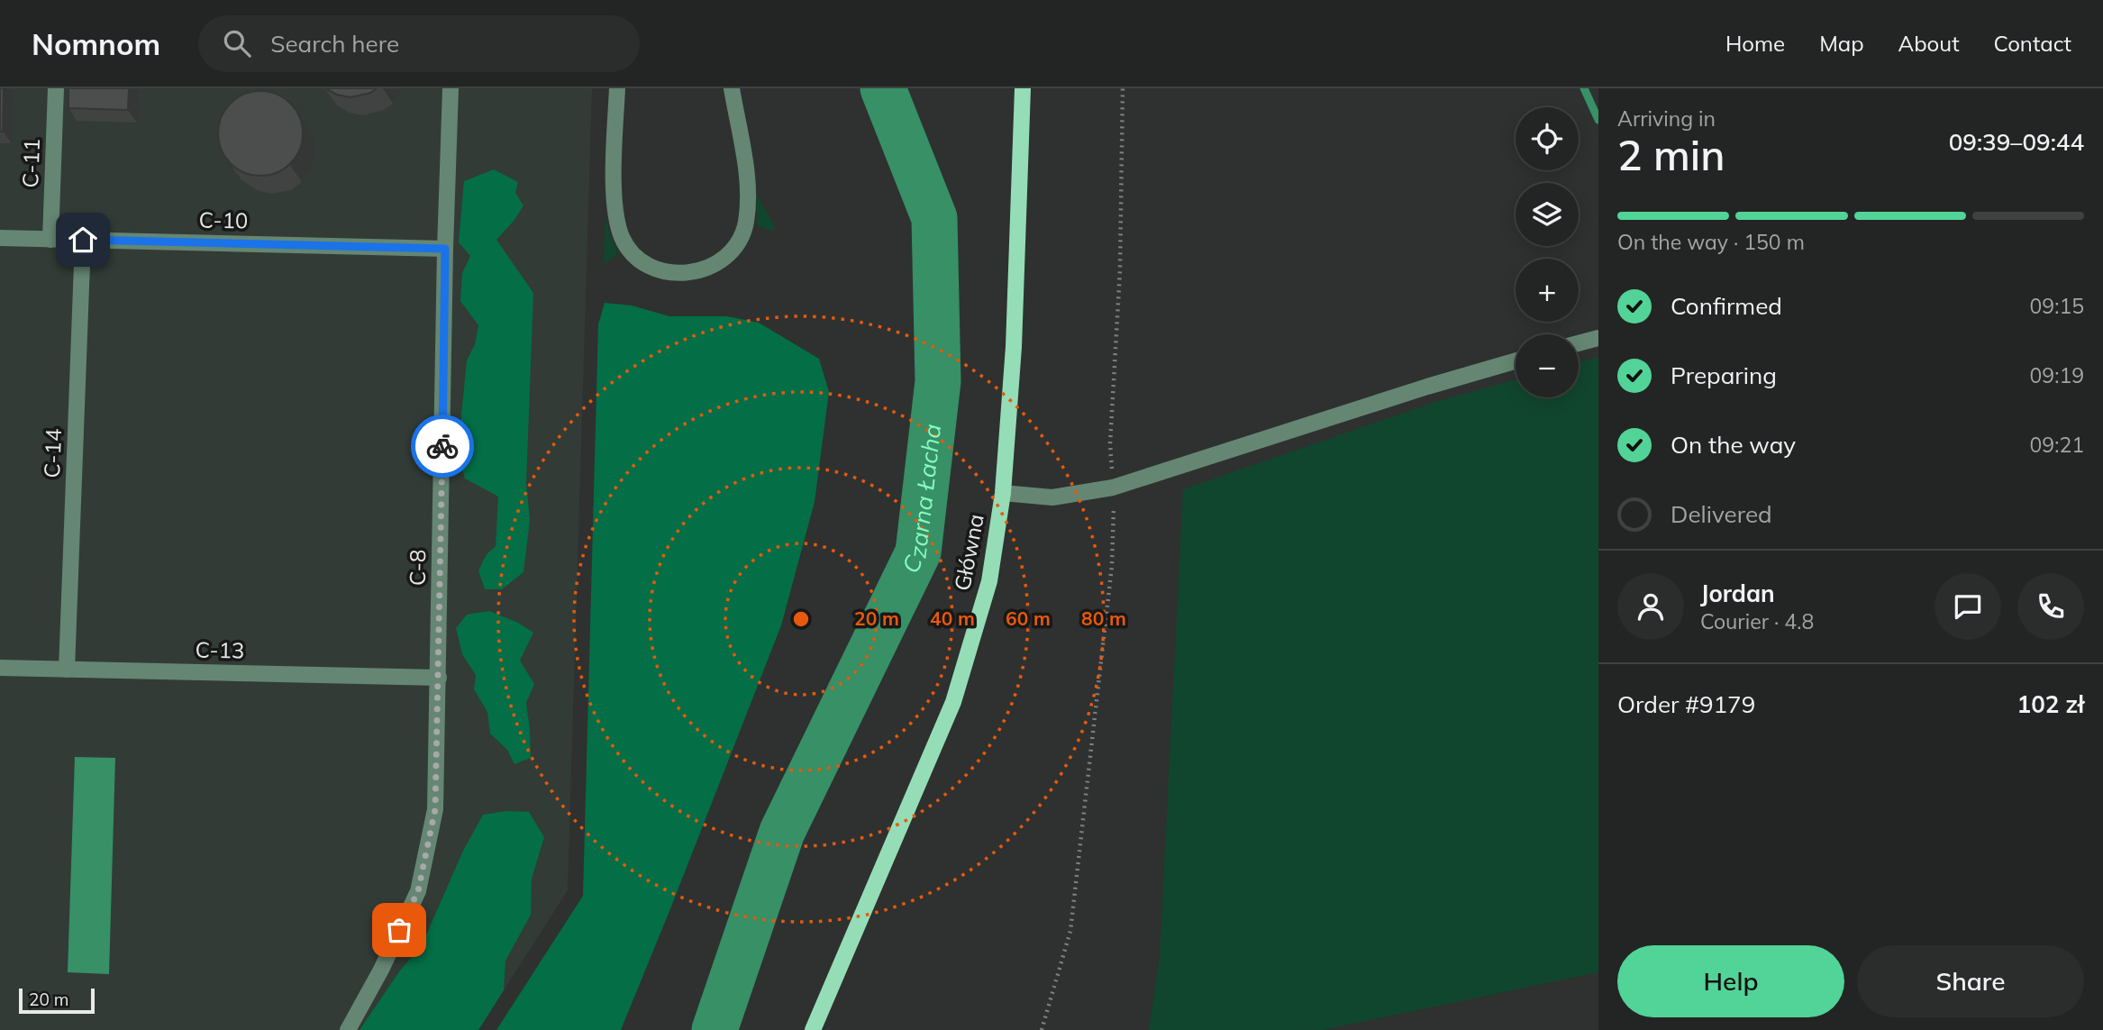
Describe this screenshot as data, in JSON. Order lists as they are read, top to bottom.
{
  "streets": {
    "main road": ["Główna"],
    "lane": [
      "C-11",
      "C-10",
      "C-14",
      "C-8",
      "C-13"
    ]
  },
  "crossings": [
    ["C-11", "C-10"],
    ["C-10", "C-14"],
    ["C-10", "C-8"],
    ["C-14", "C-13"],
    ["C-8", "C-13"]
  ],
  "water": ["Czarna Łacha"],
  "scale_bar": "20 m",
  "page": {
    "header": "Nomnom",
    "search": "Search here",
    "nav": [
      "Home",
      "Map",
      "About",
      "Contact"
    ],
    "heading": ["2 min", "Arriving in", "09:39–09:44"],
    "panel": [
      "Jordan",
      "Courier · 4.8",
      "Order #9179",
      "102 zł"
    ],
    "map_buttons": ["+", "−"],
    "bar": "On the way · 150 m",
    "list": [
      ["Confirmed", "09:15"],
      ["Preparing", "09:19"],
      ["On the way", "09:21"],
      "Delivered"
    ],
    "buttons": ["Help", "Share"],
    "scale": "20 m"
  },
  "rings": [
    "20 m",
    "40 m",
    "60 m",
    "80 m"
  ]
}
